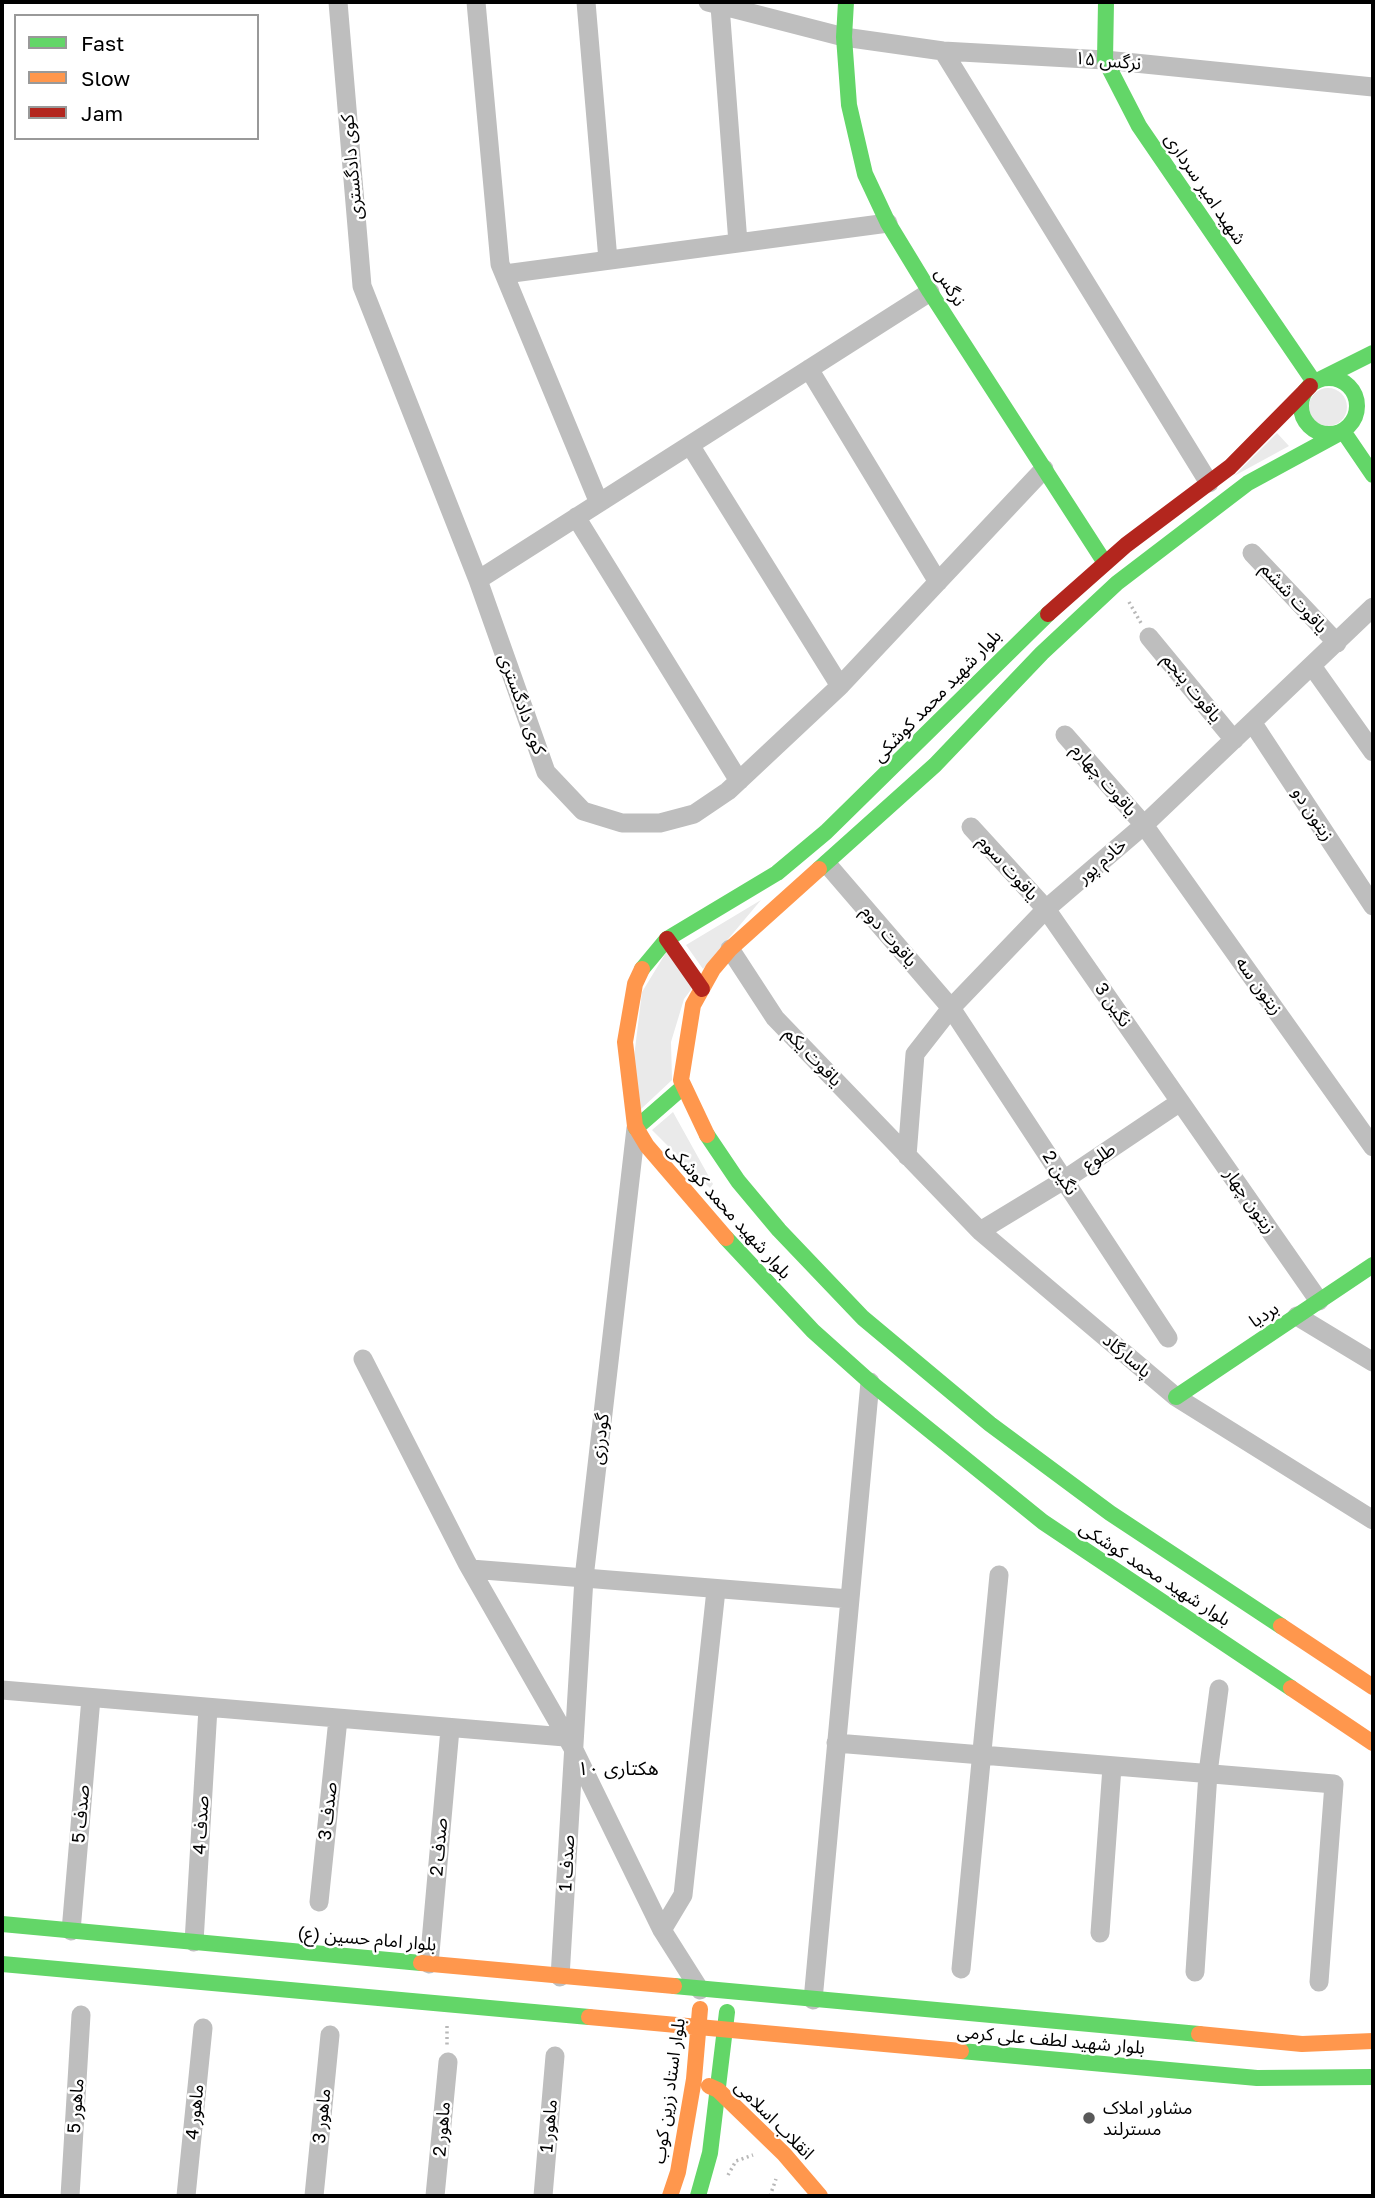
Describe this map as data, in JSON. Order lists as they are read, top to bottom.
{
  "streets": {
    "main road": [
      "شهید امیر سرداری",
      "نرگس",
      "بلوار شهید محمد کوشکی",
      "بردیا",
      "بلوار امام حسین (ع)",
      "بلوار شهید لطف علی کرمی",
      "بلوار استاد زرین کوب",
      "انقلاب اسلامی"
    ],
    "street": [
      "نرگس ۱۵",
      "کوی دادگستری",
      "یاقوت ششم",
      "یاقوت پنجم",
      "یاقوت چهارم",
      "زیتون دو",
      "خادم پور",
      "یاقوت سوم",
      "یاقوت دوم",
      "زیتون سه",
      "نگین 3",
      "یاقوت یکم",
      "طلوع",
      "نگین 2",
      "زیتون چهار",
      "پاسارگاد",
      "گودرزی",
      "صدف 3",
      "صدف 5",
      "صدف 4",
      "صدف 2",
      "صدف 1",
      "ماهور 5",
      "ماهور 4",
      "ماهور 3",
      "ماهور 1",
      "ماهور 2"
    ]
  },
  "crossings": [
    ["نرگس ۱۵", "شهید امیر سرداری"],
    ["نرگس ۱۵", "نرگس"],
    ["کوی دادگستری", "نرگس"],
    ["شهید امیر سرداری", "بلوار شهید محمد کوشکی"],
    ["نرگس", "بلوار شهید محمد کوشکی"],
    ["یاقوت ششم", "خادم پور"],
    ["یاقوت پنجم", "خادم پور"],
    ["بلوار شهید محمد کوشکی", "یاقوت دوم"],
    ["بلوار شهید محمد کوشکی", "یاقوت یکم"],
    ["بلوار شهید محمد کوشکی", "گودرزی"],
    ["یاقوت چهارم", "خادم پور"],
    ["یاقوت چهارم", "زیتون سه"],
    ["زیتون دو", "خادم پور"],
    ["خادم پور", "یاقوت سوم"],
    ["خادم پور", "یاقوت دوم"],
    ["خادم پور", "زیتون سه"],
    ["خادم پور", "نگین 3"],
    ["خادم پور", "یاقوت یکم"],
    ["خادم پور", "نگین 2"],
    ["خادم پور", "پاسارگاد"],
    ["یاقوت سوم", "نگین 3"],
    ["یاقوت دوم", "نگین 2"],
    ["نگین 3", "طلوع"],
    ["نگین 3", "زیتون چهار"],
    ["یاقوت یکم", "پاسارگاد"],
    ["طلوع", "نگین 2"],
    ["طلوع", "زیتون چهار"],
    ["طلوع", "پاسارگاد"],
    ["زیتون چهار", "بردیا"],
    ["بردیا", "پاسارگاد"],
    ["گودرزی", "صدف 1"],
    ["صدف 5", "بلوار امام حسین (ع)"],
    ["صدف 4", "بلوار امام حسین (ع)"],
    ["صدف 2", "بلوار امام حسین (ع)"],
    ["صدف 1", "بلوار امام حسین (ع)"],
    ["بلوار امام حسین (ع)", "بلوار شهید لطف علی کرمی"],
    ["بلوار امام حسین (ع)", "بلوار استاد زرین کوب"],
    ["بلوار استاد زرین کوب", "انقلاب اسلامی"]
  ],
  "districts": ["۱۰ هکتاری"],
  "places": ["مشاور املاک مسترلند"],
  "legend": ["Fast", "Slow", "Jam"]
}
